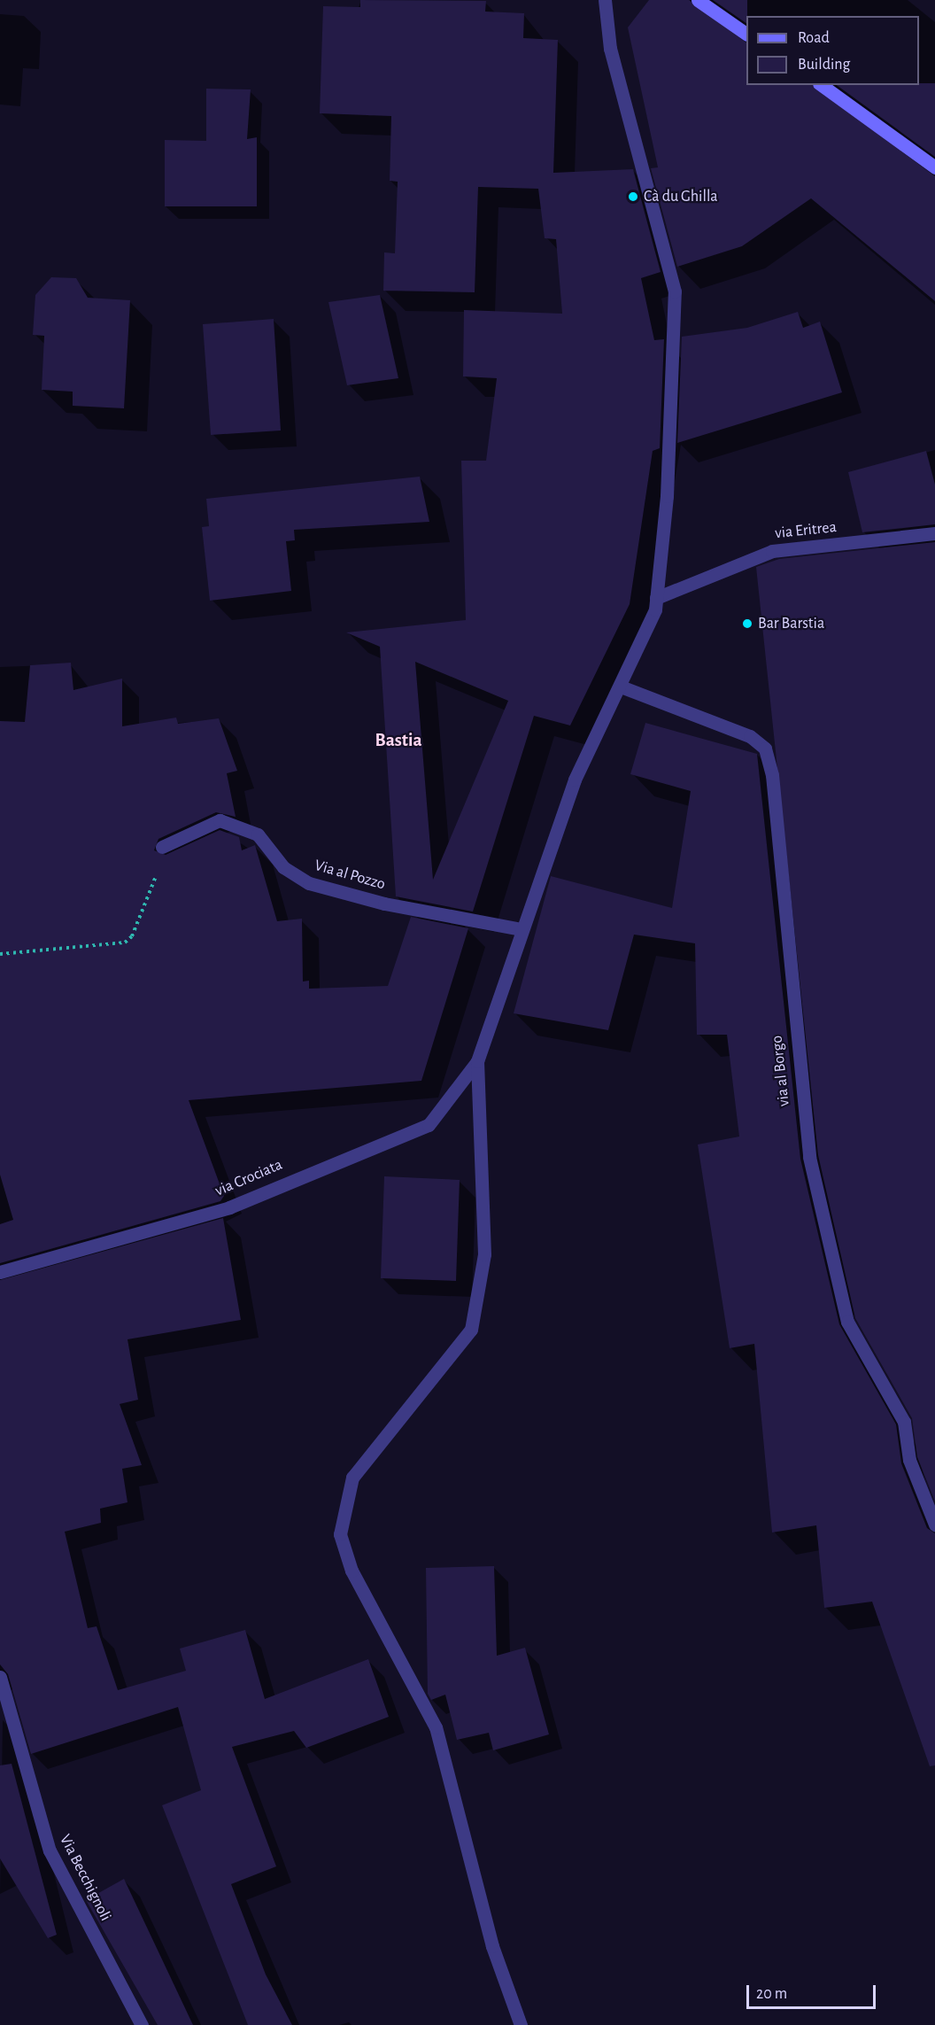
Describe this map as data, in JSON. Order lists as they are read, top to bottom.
{
  "streets": {
    "street": [
      "via Eritrea",
      "Via al Pozzo",
      "via al Borgo",
      "via Crociata",
      "Via Becchignoli"
    ]
  },
  "districts": ["Bastia"],
  "places": ["Cà du Ghilla", "Bar Barstia"],
  "legend": ["Road", "Building"],
  "scale_bar": "20 m"
}
